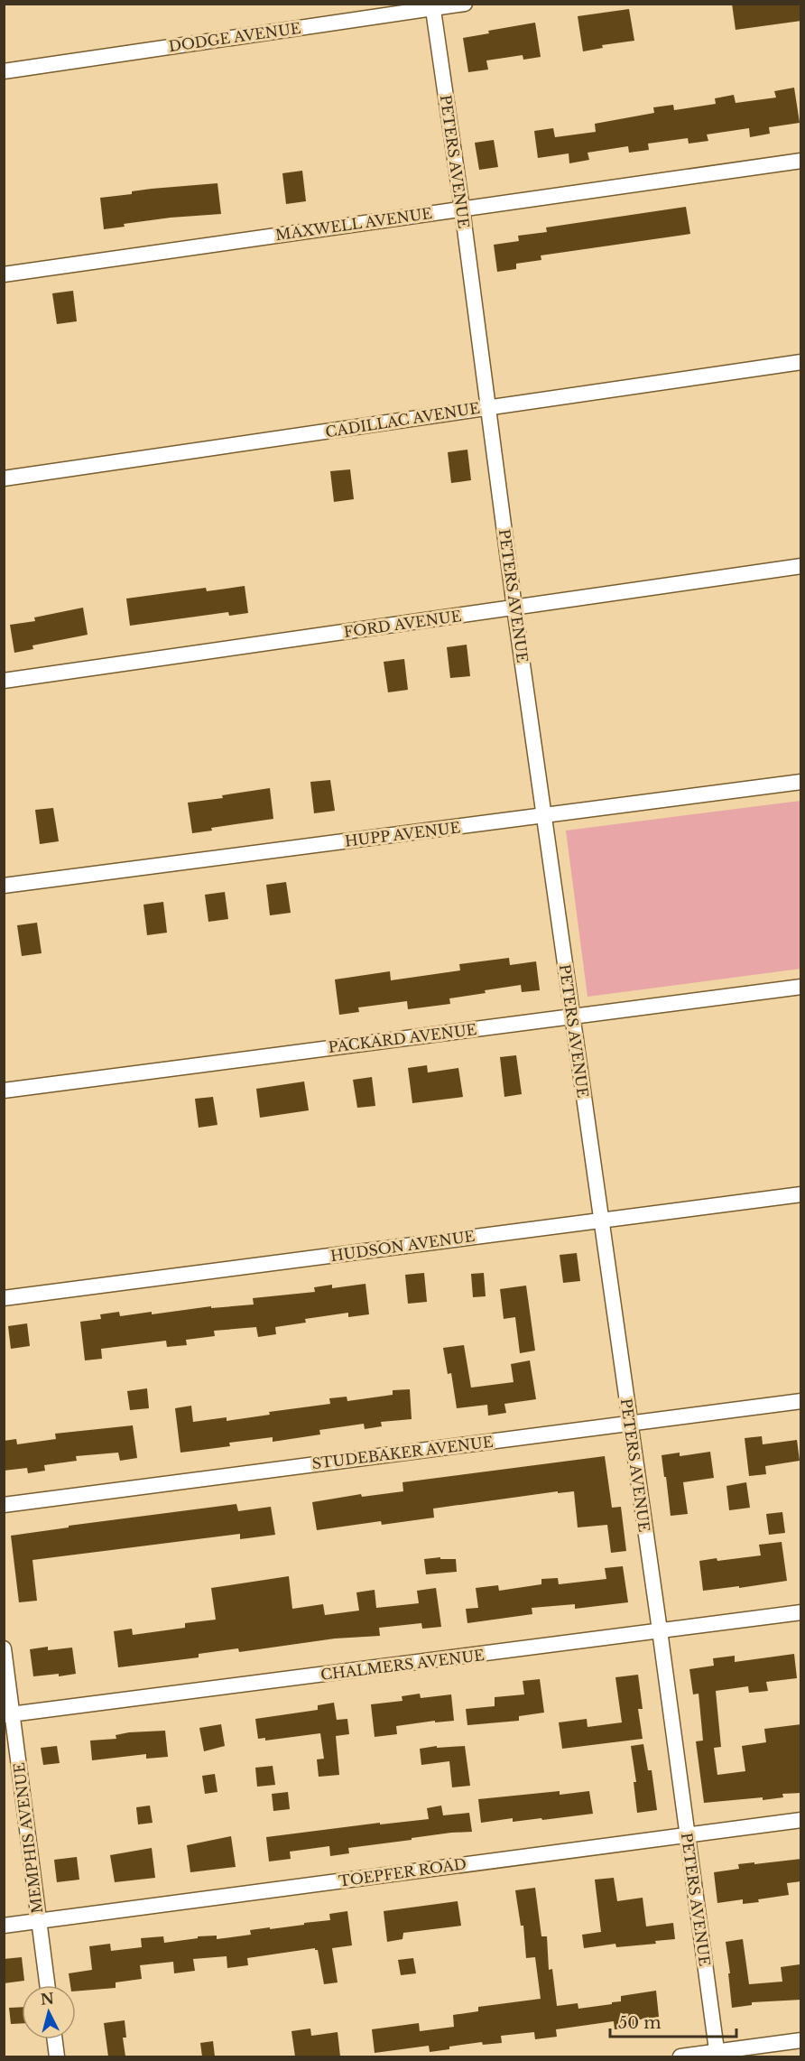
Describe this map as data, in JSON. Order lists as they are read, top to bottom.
{
  "streets": {
    "street": [
      "DODGE AVENUE",
      "PETERS AVENUE",
      "MAXWELL AVENUE",
      "CADILLAC AVENUE",
      "FORD AVENUE",
      "HUPP AVENUE",
      "PACKARD AVENUE",
      "HUDSON AVENUE",
      "STUDEBAKER AVENUE",
      "CHALMERS AVENUE",
      "MEMPHIS AVENUE",
      "TOEPFER ROAD"
    ]
  },
  "crossings": [
    ["DODGE AVENUE", "PETERS AVENUE"],
    ["PETERS AVENUE", "MAXWELL AVENUE"],
    ["PETERS AVENUE", "CADILLAC AVENUE"],
    ["PETERS AVENUE", "FORD AVENUE"],
    ["PETERS AVENUE", "HUPP AVENUE"],
    ["PETERS AVENUE", "PACKARD AVENUE"],
    ["PETERS AVENUE", "HUDSON AVENUE"],
    ["PETERS AVENUE", "STUDEBAKER AVENUE"],
    ["PETERS AVENUE", "CHALMERS AVENUE"],
    ["PETERS AVENUE", "TOEPFER ROAD"],
    ["CHALMERS AVENUE", "MEMPHIS AVENUE"],
    ["MEMPHIS AVENUE", "TOEPFER ROAD"]
  ],
  "scale_bar": "50 m",
  "north": "top"
}
